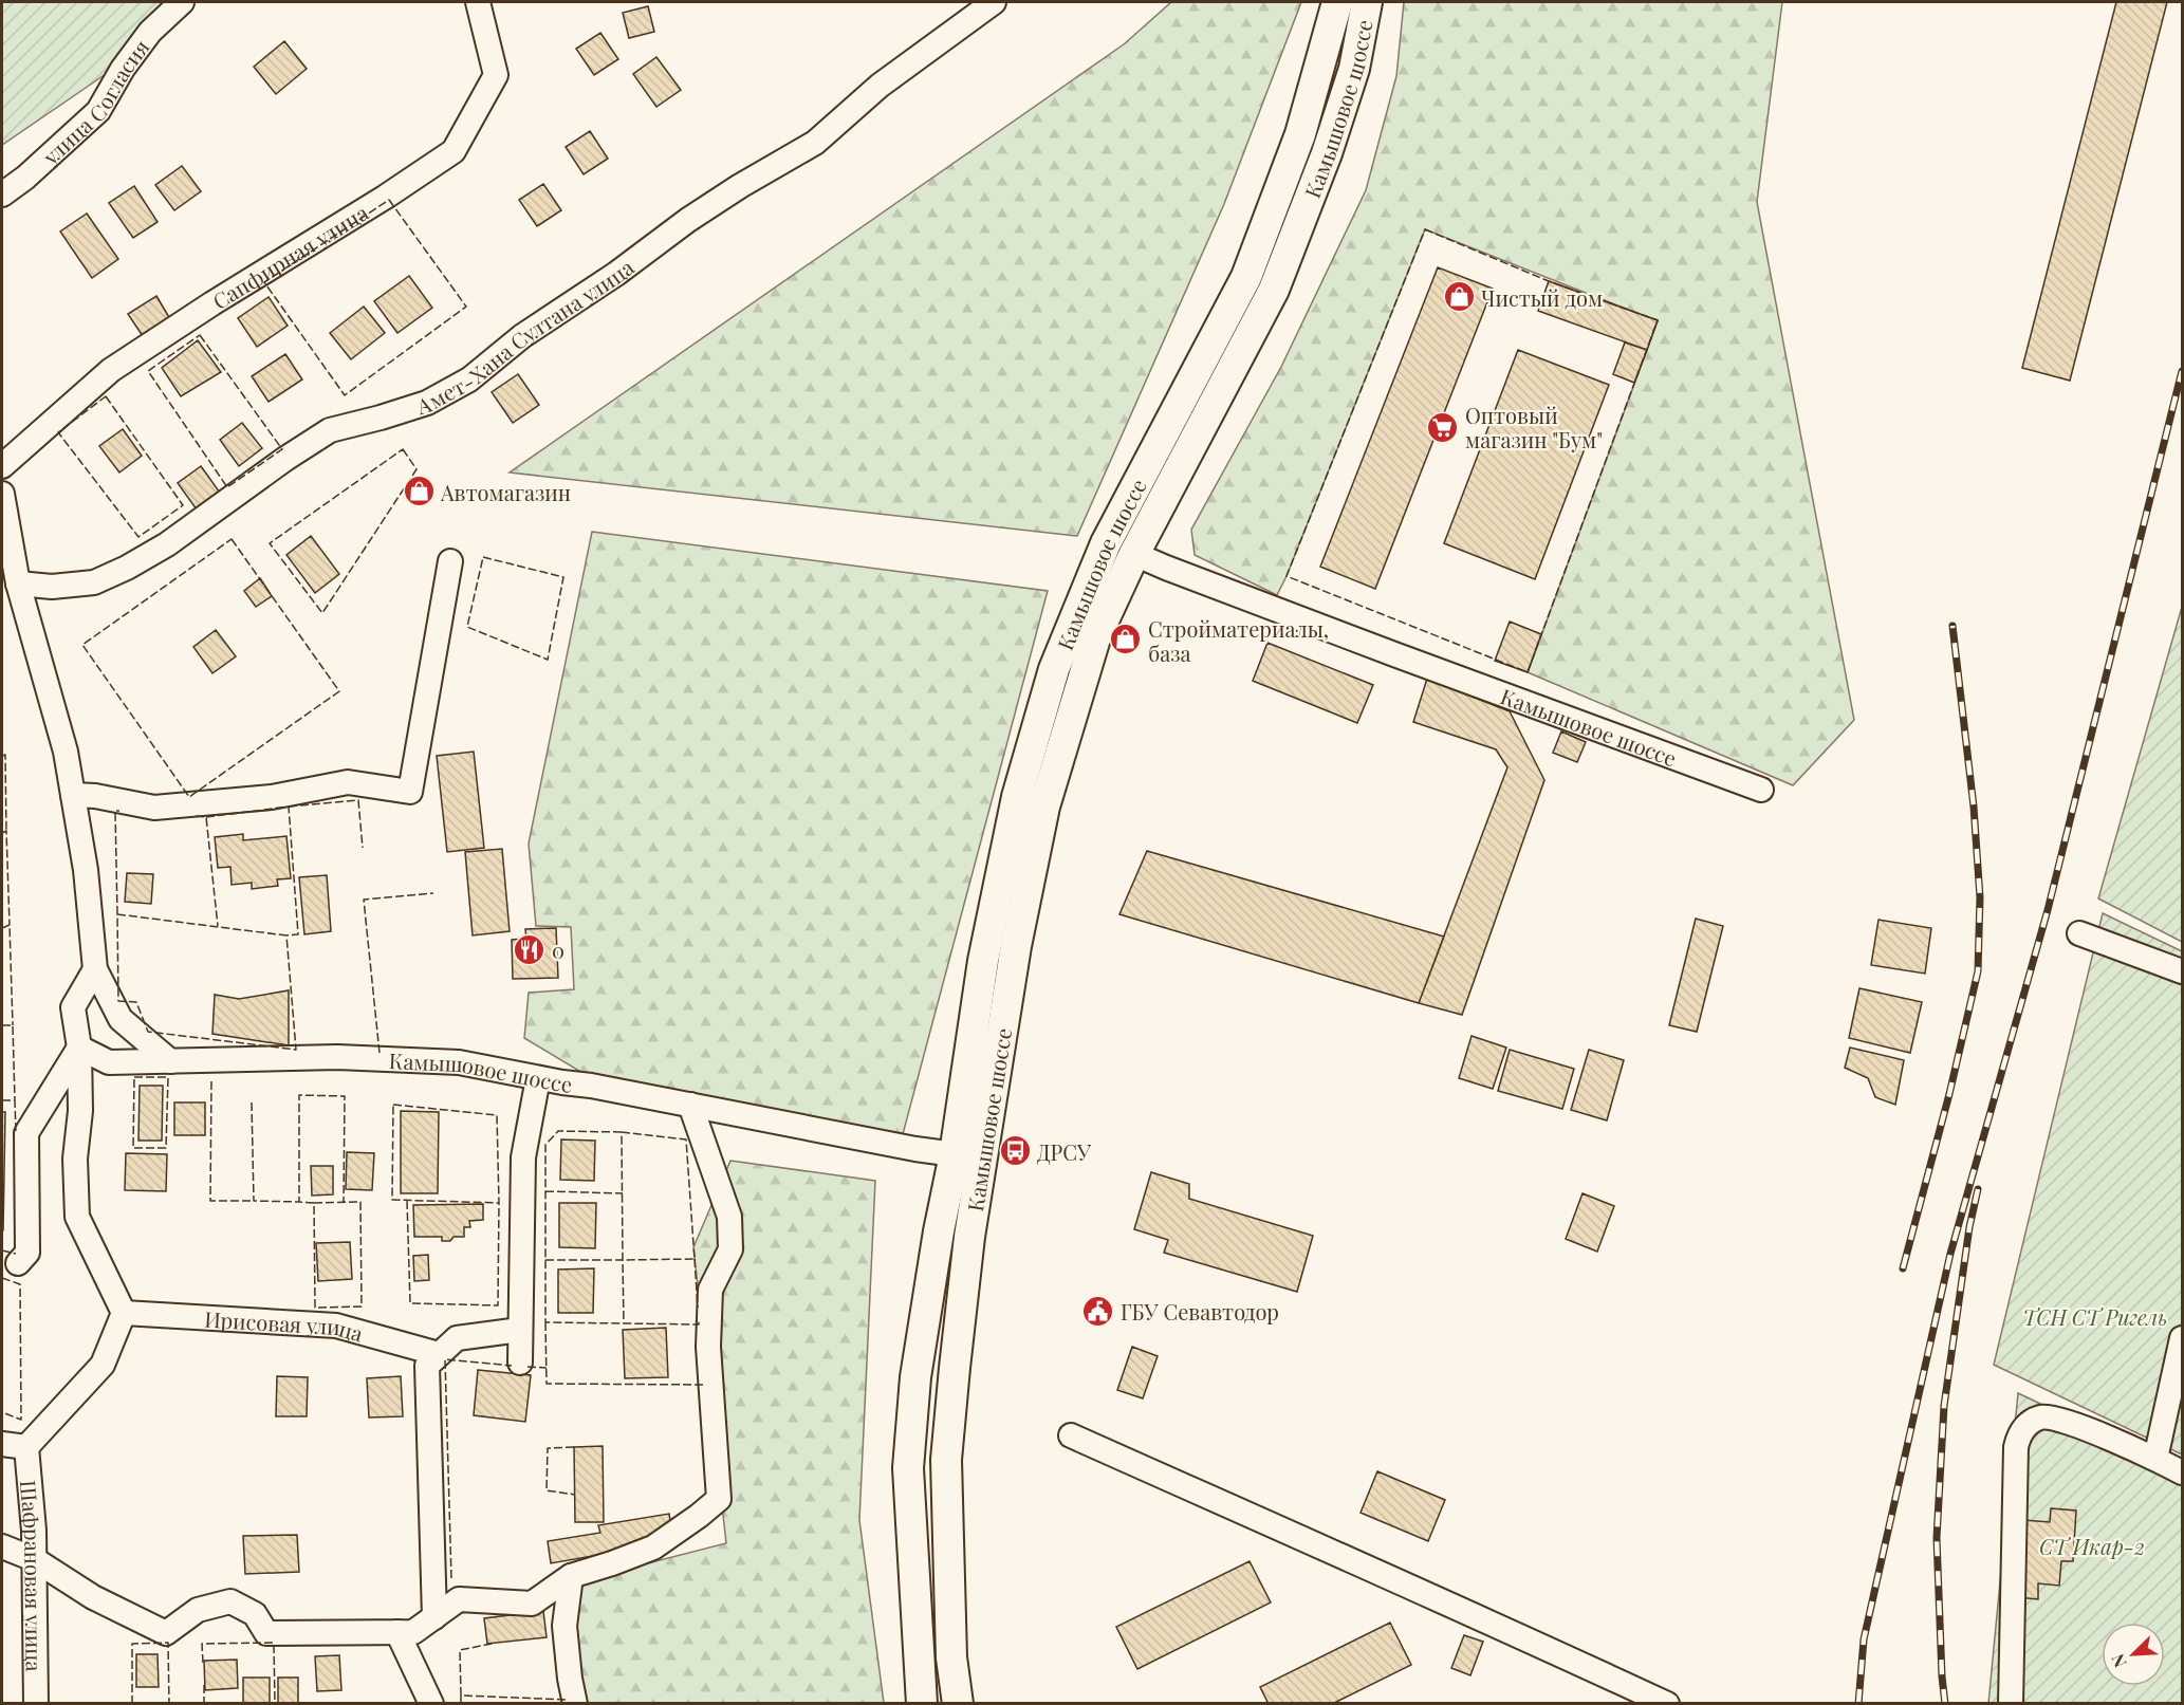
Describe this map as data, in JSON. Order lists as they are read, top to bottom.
{
  "streets": {
    "main road": ["Камышовое шоссе"],
    "street": [
      "улица Согласия",
      "Сапфирная улица",
      "Амет-Хана Султана улица",
      "Ирисовая улица",
      "Шафрановая улица"
    ]
  },
  "parks": ["ТСН СТ Ригель", "СТ Икар-2"],
  "places": {
    "shop": ["Чистый дом", "Автомагазин", "Стройматериалы, база"],
    "supermarket": ["Оптовый магазин \"Бум\""],
    "restaurant": ["0"],
    "bus stop": ["ДРСУ"],
    "public building": ["ГБУ Севавтодор"]
  },
  "north": "bottom left"
}
